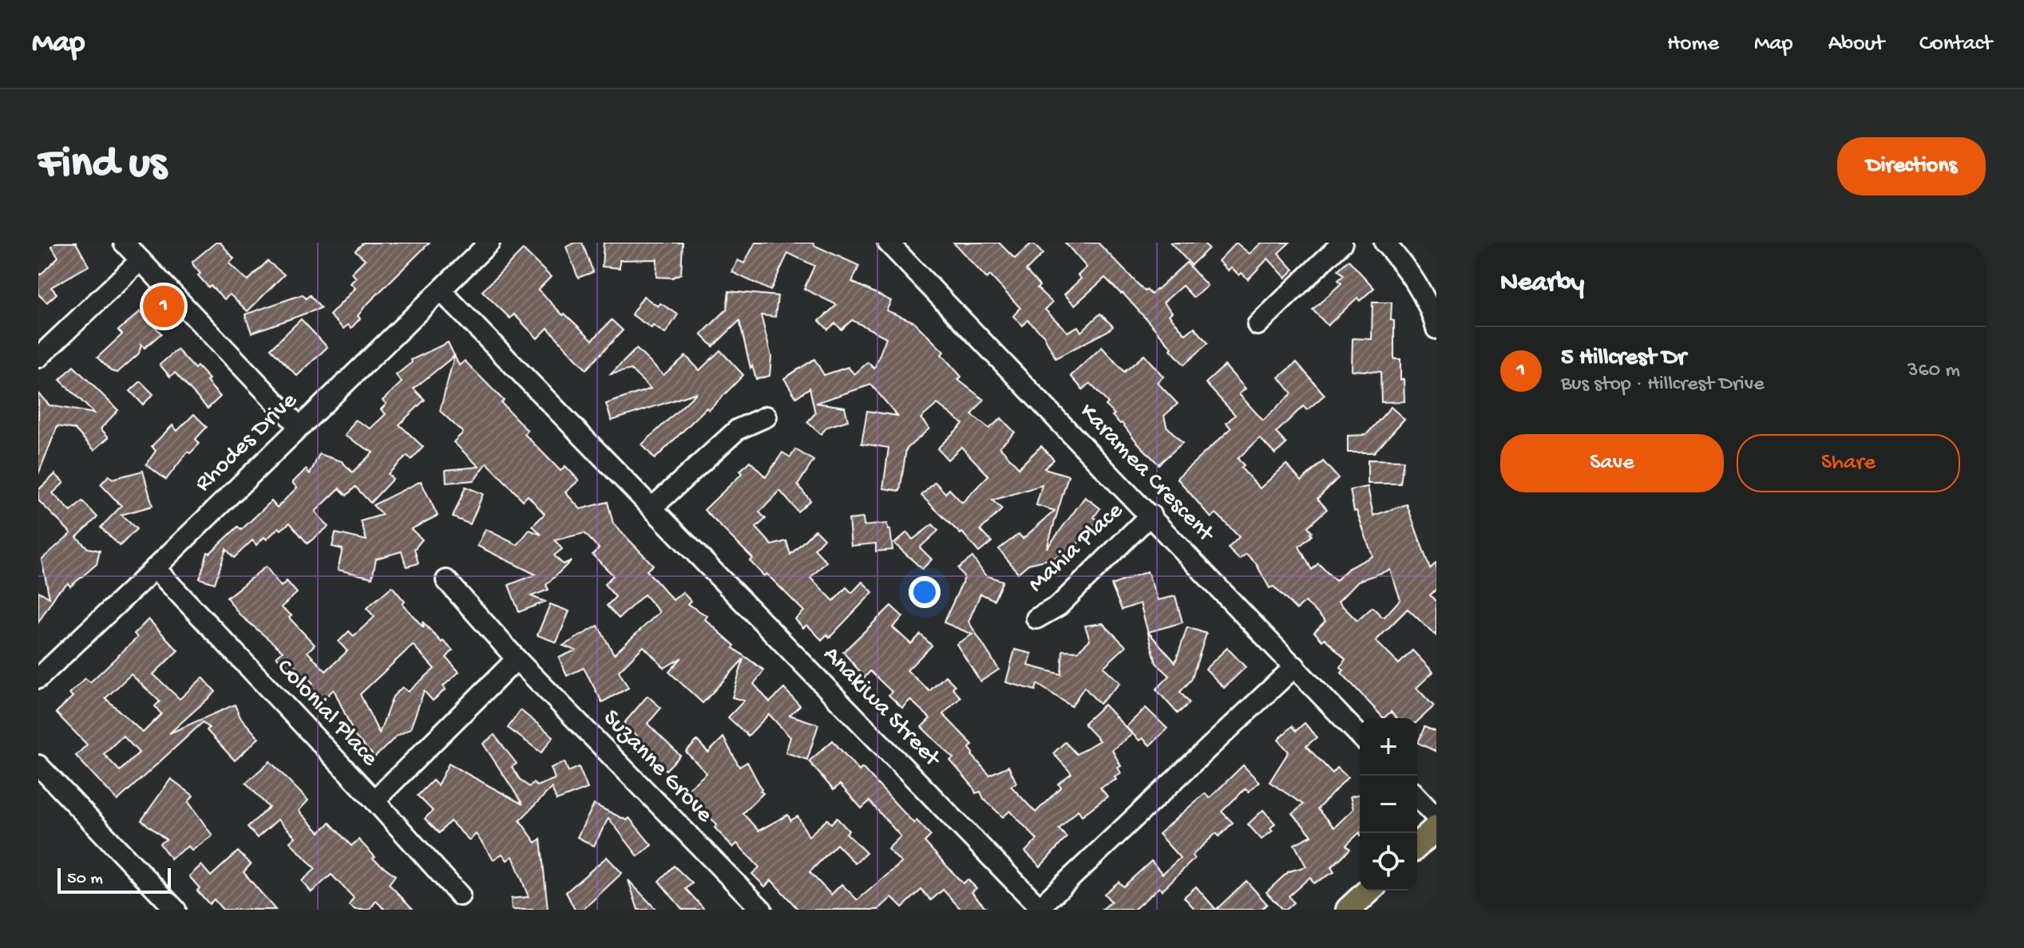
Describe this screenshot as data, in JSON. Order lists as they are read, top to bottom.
{
  "streets": {
    "street": [
      "Rhodes Drive",
      "Karamea Crescent",
      "Mahia Place",
      "Anakiwa Street",
      "Colonial Place",
      "Suzanne Grove"
    ]
  },
  "crossings": [
    ["Rhodes Drive", "Anakiwa Street"],
    ["Rhodes Drive", "Colonial Place"],
    ["Karamea Crescent", "Mahia Place"],
    ["Karamea Crescent", "Anakiwa Street"]
  ],
  "scale_bar": "50 m",
  "page": {
    "header": "Map",
    "nav": [
      "Home",
      "Map",
      "About",
      "Contact"
    ],
    "buttons": [
      "Directions",
      ["Save", "Share"]
    ],
    "title": "Find us",
    "heading": "Nearby",
    "pins": "1",
    "list": [
      {
        "mark": "1",
        "name": "5 Hillcrest Dr",
        "note": "Bus stop · Hillcrest Drive",
        "value": "360 m"
      }
    ],
    "map_buttons": ["+", "−"],
    "scale": "50 m"
  }
}
